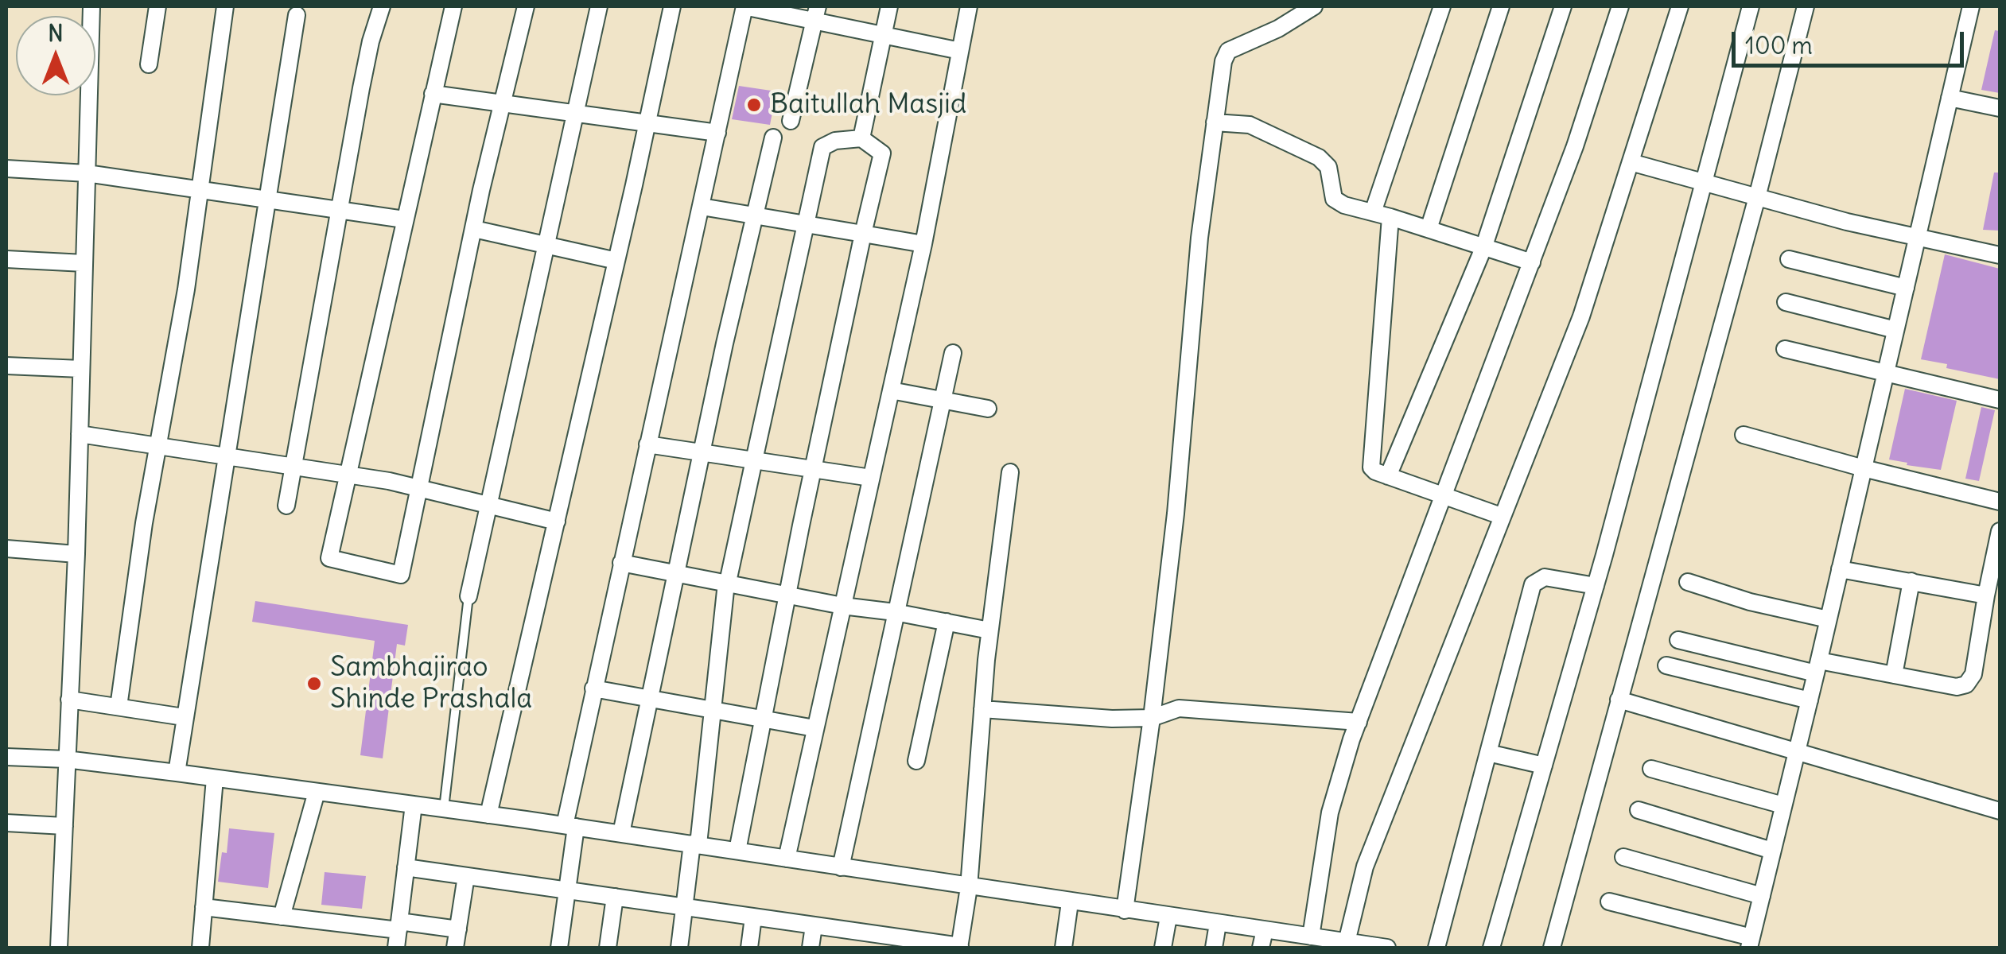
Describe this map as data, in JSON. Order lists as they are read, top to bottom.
{
  "places": ["Baitullah Masjid", "Sambhajirao Shinde Prashala"],
  "scale_bar": "100 m",
  "north": "top"
}
